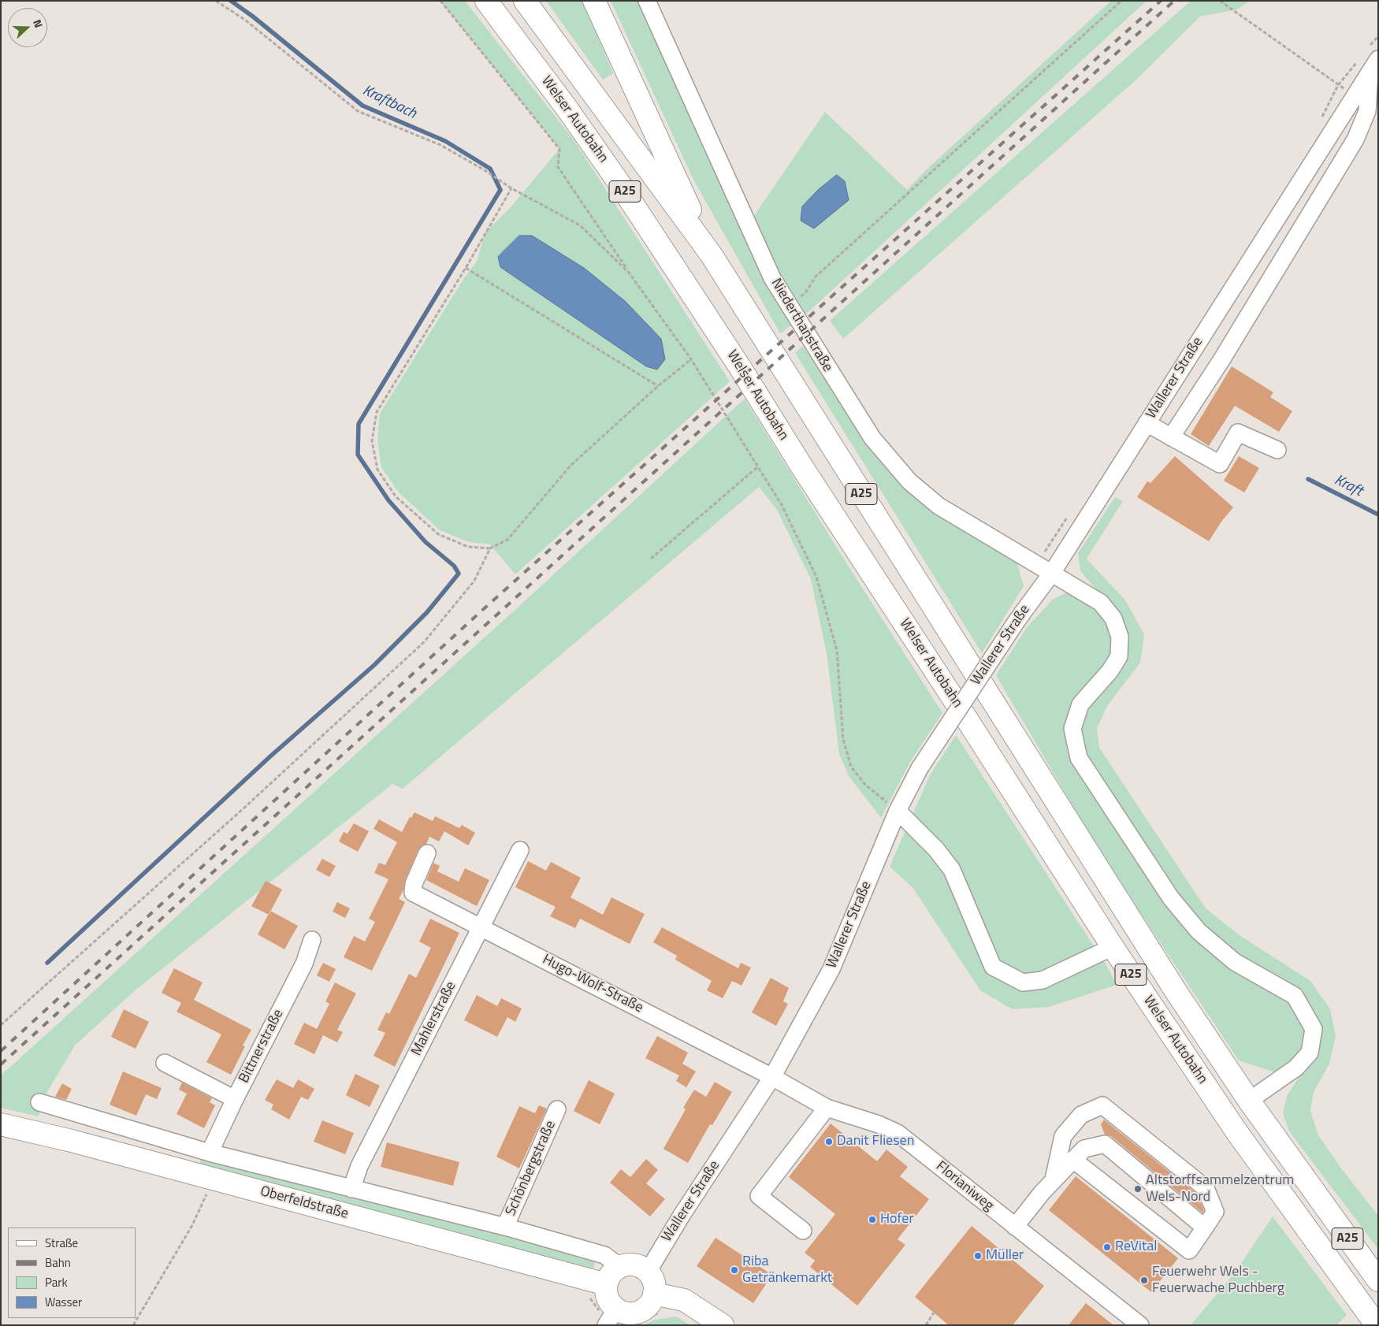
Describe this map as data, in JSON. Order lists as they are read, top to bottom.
{
  "streets": {
    "main road": ["Welser Autobahn", "A25", "Oberfeldstraße"],
    "street": [
      "Niederthanstraße",
      "Wallerer Straße",
      "Hugo-Wolf-Straße",
      "Mahlerstraße",
      "Bittnerstraße",
      "Schönbergstraße",
      "Florianiweg"
    ]
  },
  "crossings": [
    ["Welser Autobahn", "Niederthanstraße"],
    ["Niederthanstraße", "Wallerer Straße"],
    ["Wallerer Straße", "Hugo-Wolf-Straße"],
    ["Wallerer Straße", "Florianiweg"],
    ["Wallerer Straße", "Oberfeldstraße"],
    ["Hugo-Wolf-Straße", "Mahlerstraße"],
    ["Hugo-Wolf-Straße", "Florianiweg"],
    ["Mahlerstraße", "Oberfeldstraße"],
    ["Bittnerstraße", "Oberfeldstraße"],
    ["Schönbergstraße", "Oberfeldstraße"]
  ],
  "water": ["Kraftbach", "Kraft"],
  "places": [
    "Danit Fliesen",
    "Altstorffsammelzentrum Wels-Nord",
    "Hofer",
    "ReVital",
    "Müller",
    "Riba Getränkemarkt",
    "Feuerwehr Wels - Feuerwache Puchberg"
  ],
  "legend": [
    "Straße",
    "Bahn",
    "Park",
    "Wasser"
  ],
  "north": "right"
}
